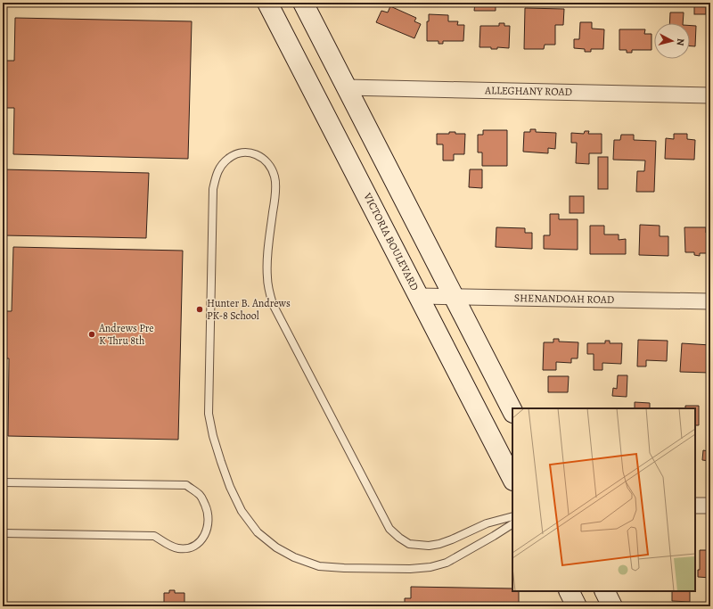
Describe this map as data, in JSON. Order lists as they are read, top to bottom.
{
  "streets": {
    "main road": ["VICTORIA BOULEVARD"],
    "street": ["ALLEGHANY ROAD", "SHENANDOAH ROAD"]
  },
  "crossings": [
    ["VICTORIA BOULEVARD", "SHENANDOAH ROAD"]
  ],
  "places": ["Hunter B. Andrews PK-8 School", "Andrews Pre K Thru 8th"],
  "north": "right"
}
